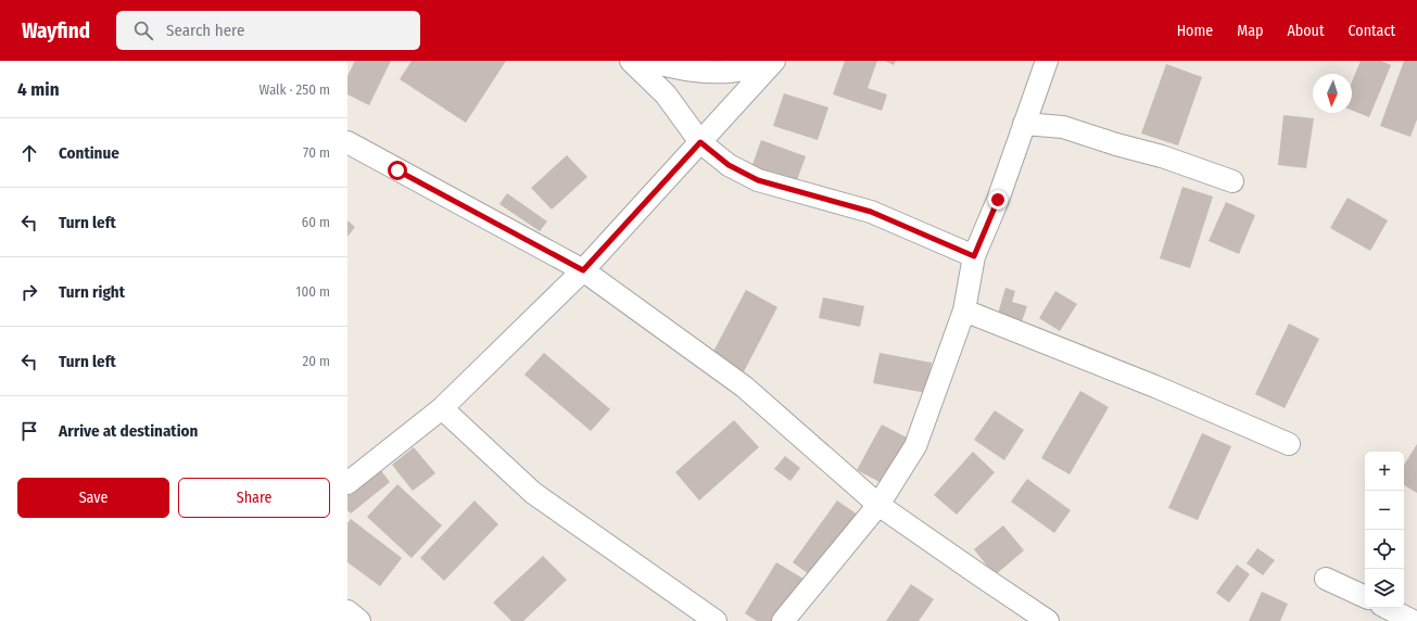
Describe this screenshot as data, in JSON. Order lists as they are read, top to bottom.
{
  "north": "bottom",
  "page": {
    "header": "Wayfind",
    "search": "Search here",
    "nav": [
      "Home",
      "Map",
      "About",
      "Contact"
    ],
    "heading": ["4 min", "Walk · 250 m"],
    "list": [
      ["Continue", "70 m"],
      ["Turn left", "60 m"],
      ["Turn right", "100 m"],
      ["Turn left", "20 m"],
      "Arrive at destination"
    ],
    "map_buttons": ["+", "−"],
    "buttons": ["Save", "Share"]
  }
}
